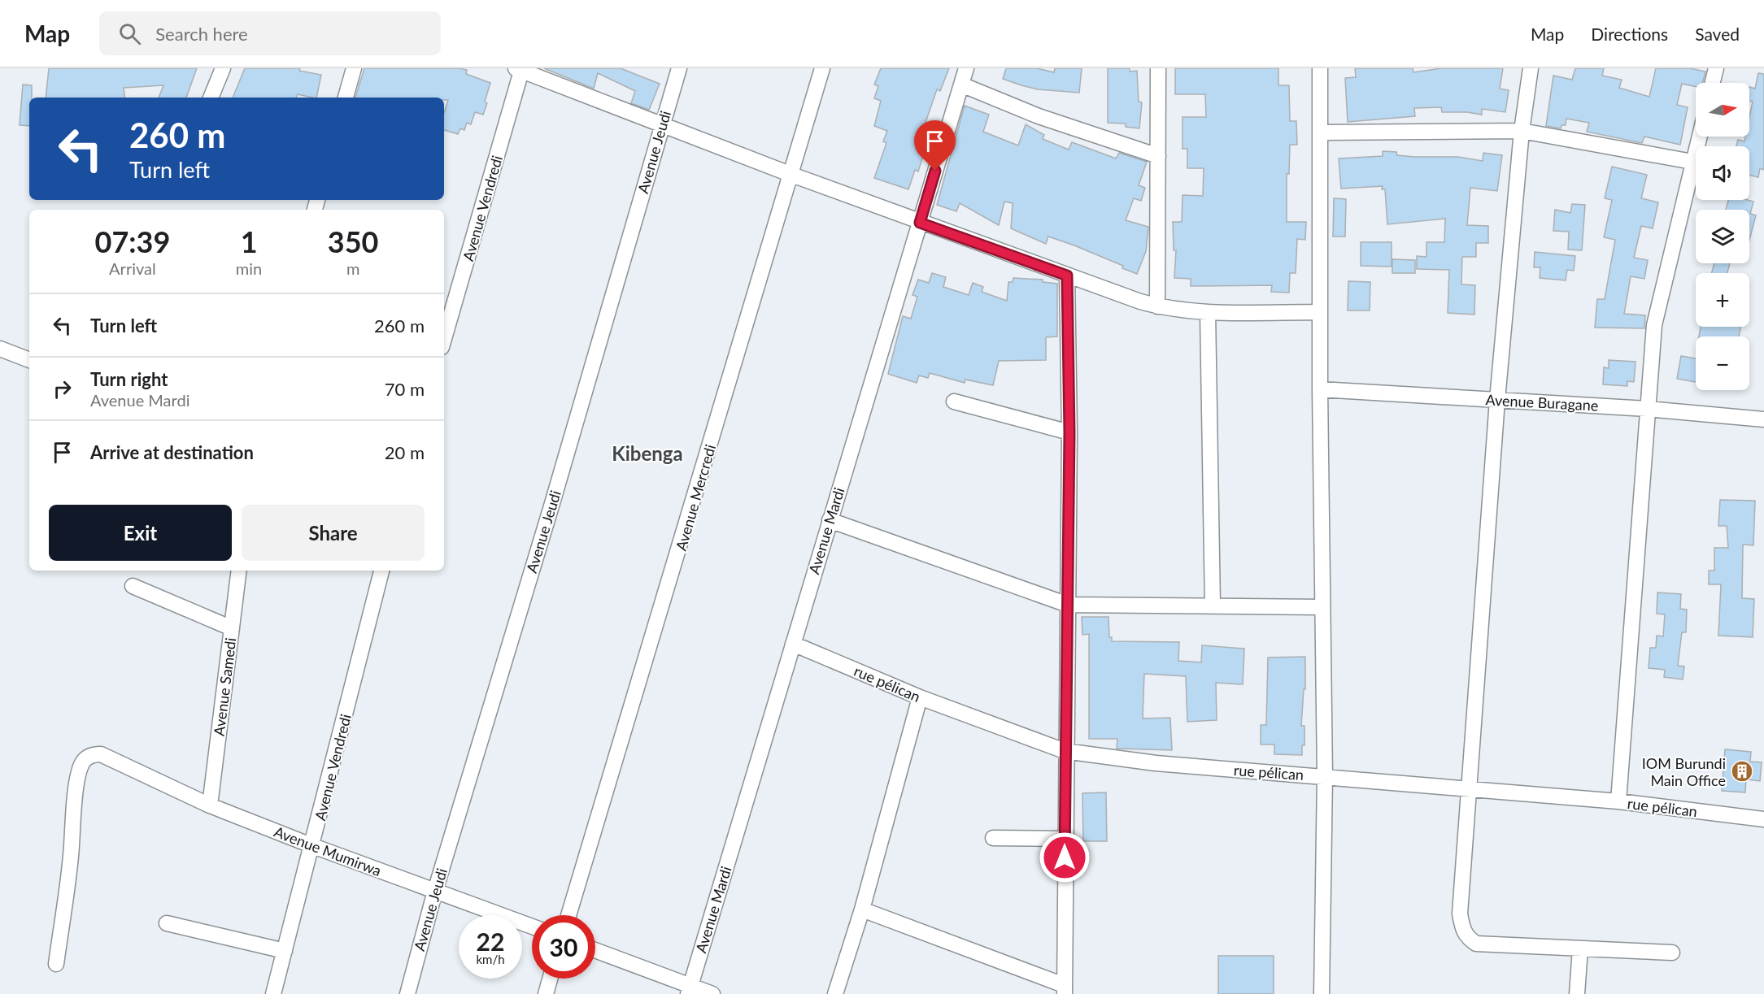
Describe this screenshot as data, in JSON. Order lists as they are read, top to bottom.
{
  "streets": {
    "street": [
      "Avenue Jeudi",
      "Avenue Vendredi",
      "Avenue Buragane",
      "Avenue Mercredi",
      "Avenue Mardi",
      "rue pélican",
      "Avenue Samedi",
      "Avenue Mumirwa"
    ]
  },
  "crossings": [
    ["Avenue Jeudi", "Avenue Mumirwa"],
    ["Avenue Vendredi", "Avenue Mumirwa"],
    ["Avenue Mardi", "rue pélican"],
    ["Avenue Samedi", "Avenue Mumirwa"]
  ],
  "districts": ["Kibenga"],
  "places": {
    "building": ["IOM Burundi Main Office"]
  },
  "north": "right",
  "page": {
    "header": "Map",
    "search": "Search here",
    "nav": ["Map", "Directions", "Saved"],
    "map_buttons": ["+", "−"],
    "turn": ["260 m", "Turn left"],
    "eta": [
      "07:39",
      "Arrival",
      "1",
      "min",
      "350",
      "m"
    ],
    "list": [
      {
        "name": "Turn left",
        "value": "260 m"
      },
      {
        "name": "Turn right",
        "note": "Avenue Mardi",
        "value": "70 m"
      },
      {
        "name": "Arrive at destination",
        "value": "20 m"
      }
    ],
    "buttons": ["Exit", "Share"],
    "speed": "22 km/h",
    "limit": "30"
  }
}
